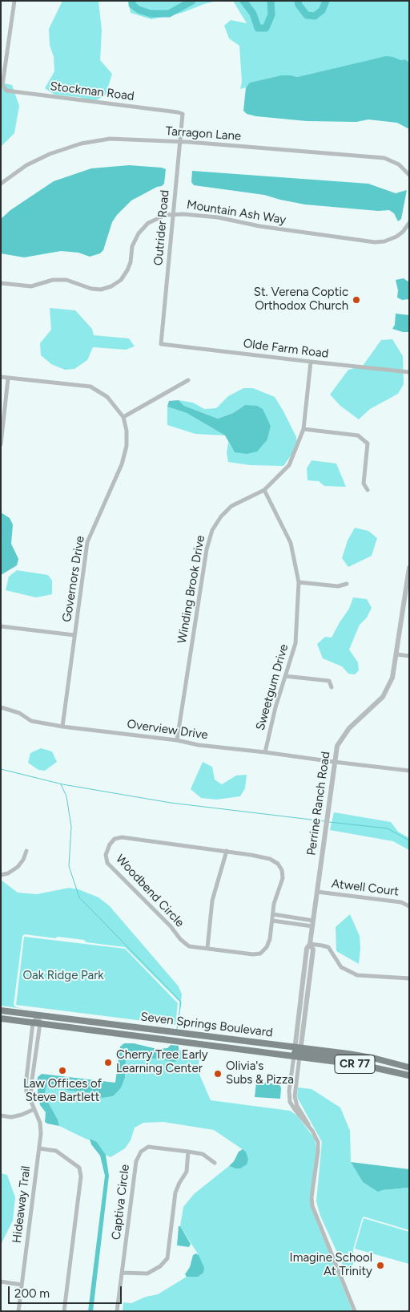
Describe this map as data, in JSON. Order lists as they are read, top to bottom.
{
  "streets": {
    "main road": ["Seven Springs Boulevard", "CR 77"],
    "street": [
      "Stockman Road",
      "Tarragon Lane",
      "Mountain Ash Way",
      "Outrider Road",
      "Olde Farm Road",
      "Governors Drive",
      "Winding Brook Drive",
      "Sweetgum Drive",
      "Overview Drive",
      "Perrine Ranch Road",
      "Atwell Court",
      "Woodbend Circle",
      "Captiva Circle",
      "Hideaway Trail"
    ]
  },
  "crossings": [
    ["Stockman Road", "Outrider Road"],
    ["Tarragon Lane", "Outrider Road"],
    ["Mountain Ash Way", "Outrider Road"],
    ["Outrider Road", "Olde Farm Road"],
    ["Olde Farm Road", "Winding Brook Drive"],
    ["Governors Drive", "Overview Drive"],
    ["Winding Brook Drive", "Sweetgum Drive"],
    ["Winding Brook Drive", "Overview Drive"],
    ["Sweetgum Drive", "Overview Drive"],
    ["Overview Drive", "Perrine Ranch Road"],
    ["Perrine Ranch Road", "Atwell Court"],
    ["Perrine Ranch Road", "Seven Springs Boulevard"],
    ["Perrine Ranch Road", "CR 77"],
    ["Seven Springs Boulevard", "CR 77"],
    ["Seven Springs Boulevard", "Hideaway Trail"]
  ],
  "parks": ["Oak Ridge Park"],
  "places": [
    "St. Verena Coptic Orthodox Church",
    "Cherry Tree Early Learning Center",
    "Law Offices of Steve Bartlett",
    "Olivia's Subs & Pizza",
    "Imagine School At Trinity"
  ],
  "scale_bar": "200 m"
}
